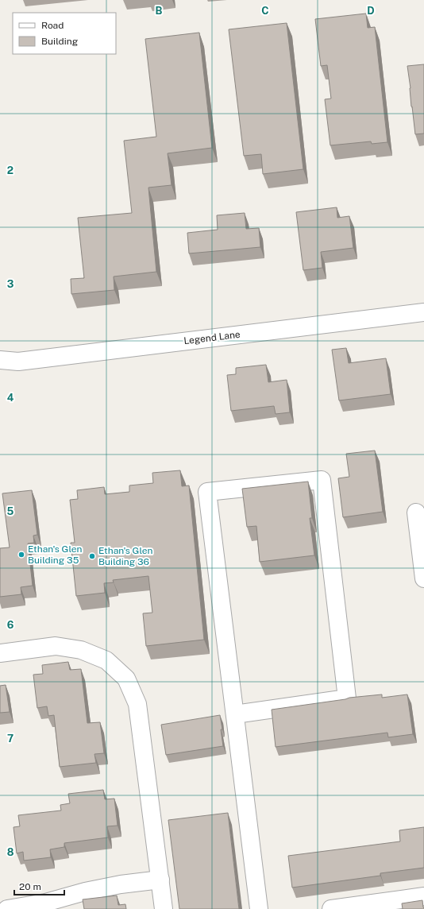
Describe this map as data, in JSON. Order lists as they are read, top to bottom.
{
  "streets": {
    "street": ["Legend Lane"]
  },
  "places": ["Ethan's Glen Building 35", "Ethan's Glen Building 36"],
  "legend": ["Road", "Building"],
  "scale_bar": "20 m",
  "grid": {
    "columns": ["B", "C", "D"],
    "rows": [
      "2",
      "3",
      "4",
      "5",
      "6",
      "7",
      "8"
    ]
  }
}
